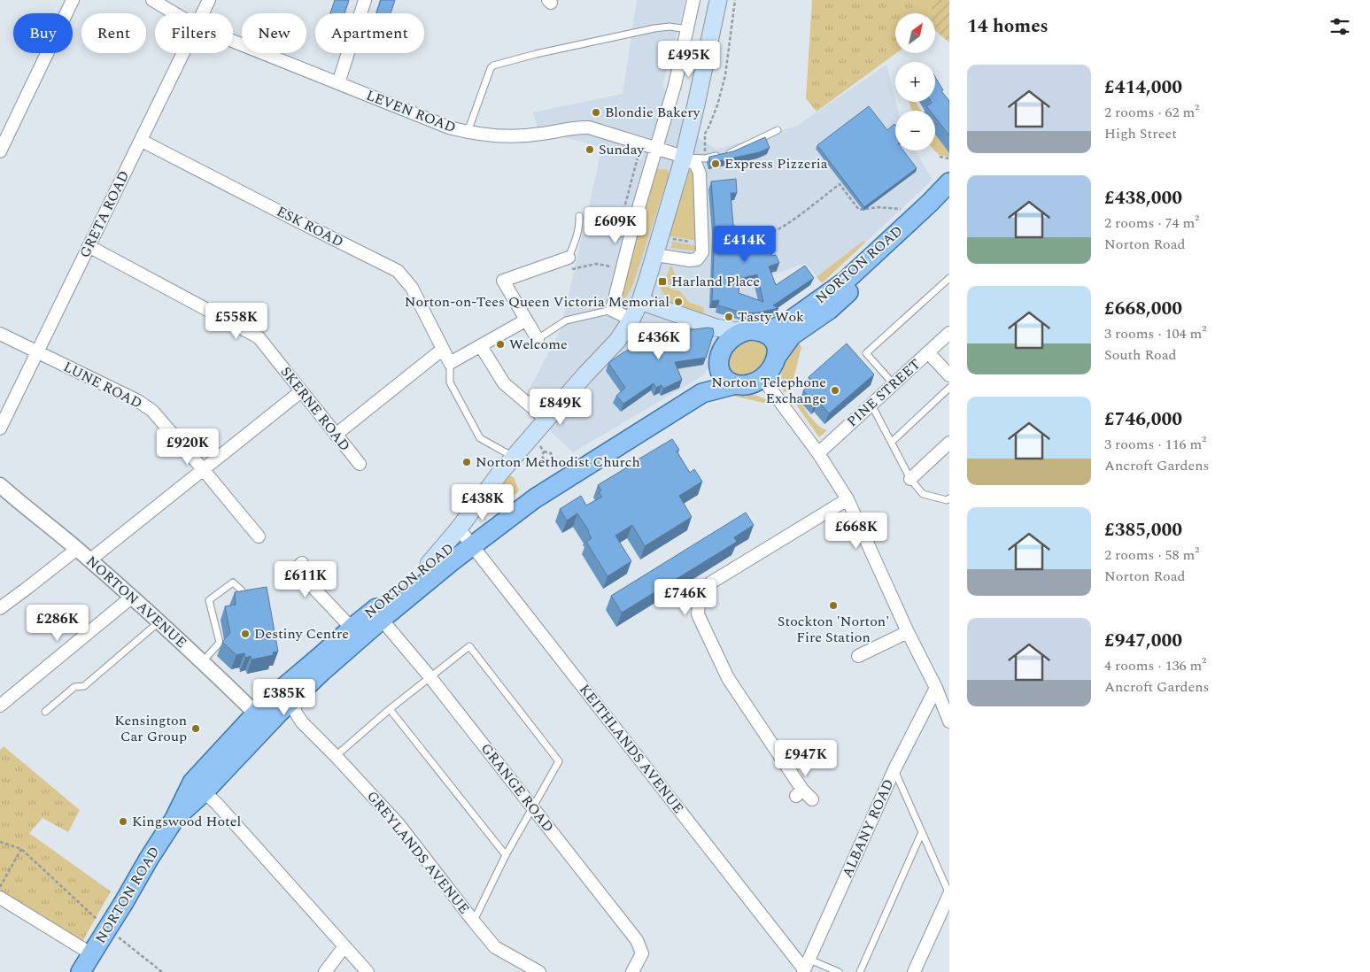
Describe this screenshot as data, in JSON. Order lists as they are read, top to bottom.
{
  "streets": {
    "main road": ["NORTON ROAD"],
    "street": [
      "LEVEN ROAD",
      "GRETA ROAD",
      "ESK ROAD",
      "LUNE ROAD",
      "PINE STREET",
      "SKERNE ROAD",
      "NORTON AVENUE",
      "KEITHLANDS AVENUE",
      "GRANGE ROAD",
      "ALBANY ROAD",
      "GREYLANDS AVENUE"
    ]
  },
  "crossings": [
    ["GRETA ROAD", "ESK ROAD"],
    ["GRETA ROAD", "LUNE ROAD"],
    ["GRETA ROAD", "SKERNE ROAD"],
    ["NORTON ROAD", "NORTON AVENUE"],
    ["NORTON ROAD", "KEITHLANDS AVENUE"],
    ["NORTON ROAD", "GRANGE ROAD"],
    ["NORTON ROAD", "GREYLANDS AVENUE"],
    ["KEITHLANDS AVENUE", "ALBANY ROAD"]
  ],
  "places": {
    "other": [
      "Blondie Bakery",
      "Sunday",
      "Express Pizzeria",
      "Norton-on-Tees Queen Victoria Memorial",
      "Tasty Wok",
      "Welcome",
      "Norton Telephone Exchange",
      "Norton Methodist Church",
      "Stockton 'Norton' Fire Station",
      "Destiny Centre",
      "Kensington Car Group",
      "Kingswood Hotel"
    ],
    "transit": ["Harland Place"]
  },
  "north": "top right",
  "page": {
    "heading": "14 homes",
    "map_buttons": ["+", "−"],
    "chip": [
      "Buy",
      "Rent",
      "Filters",
      "New",
      "Apartment"
    ],
    "price": [
      "£495K",
      "£609K",
      "£414K",
      "£558K",
      "£436K",
      "£849K",
      "£920K",
      "£438K",
      "£668K",
      "£611K",
      "£746K",
      "£286K",
      "£385K",
      "£947K"
    ],
    "list": [
      {
        "name": "£414,000",
        "note": "2 rooms · 62 m² · High Street"
      },
      {
        "name": "£438,000",
        "note": "2 rooms · 74 m² · Norton Road"
      },
      {
        "name": "£668,000",
        "note": "3 rooms · 104 m² · South Road"
      },
      {
        "name": "£746,000",
        "note": "3 rooms · 116 m² · Ancroft Gardens"
      },
      {
        "name": "£385,000",
        "note": "2 rooms · 58 m² · Norton Road"
      },
      {
        "name": "£947,000",
        "note": "4 rooms · 136 m² · Ancroft Gardens"
      }
    ]
  }
}
